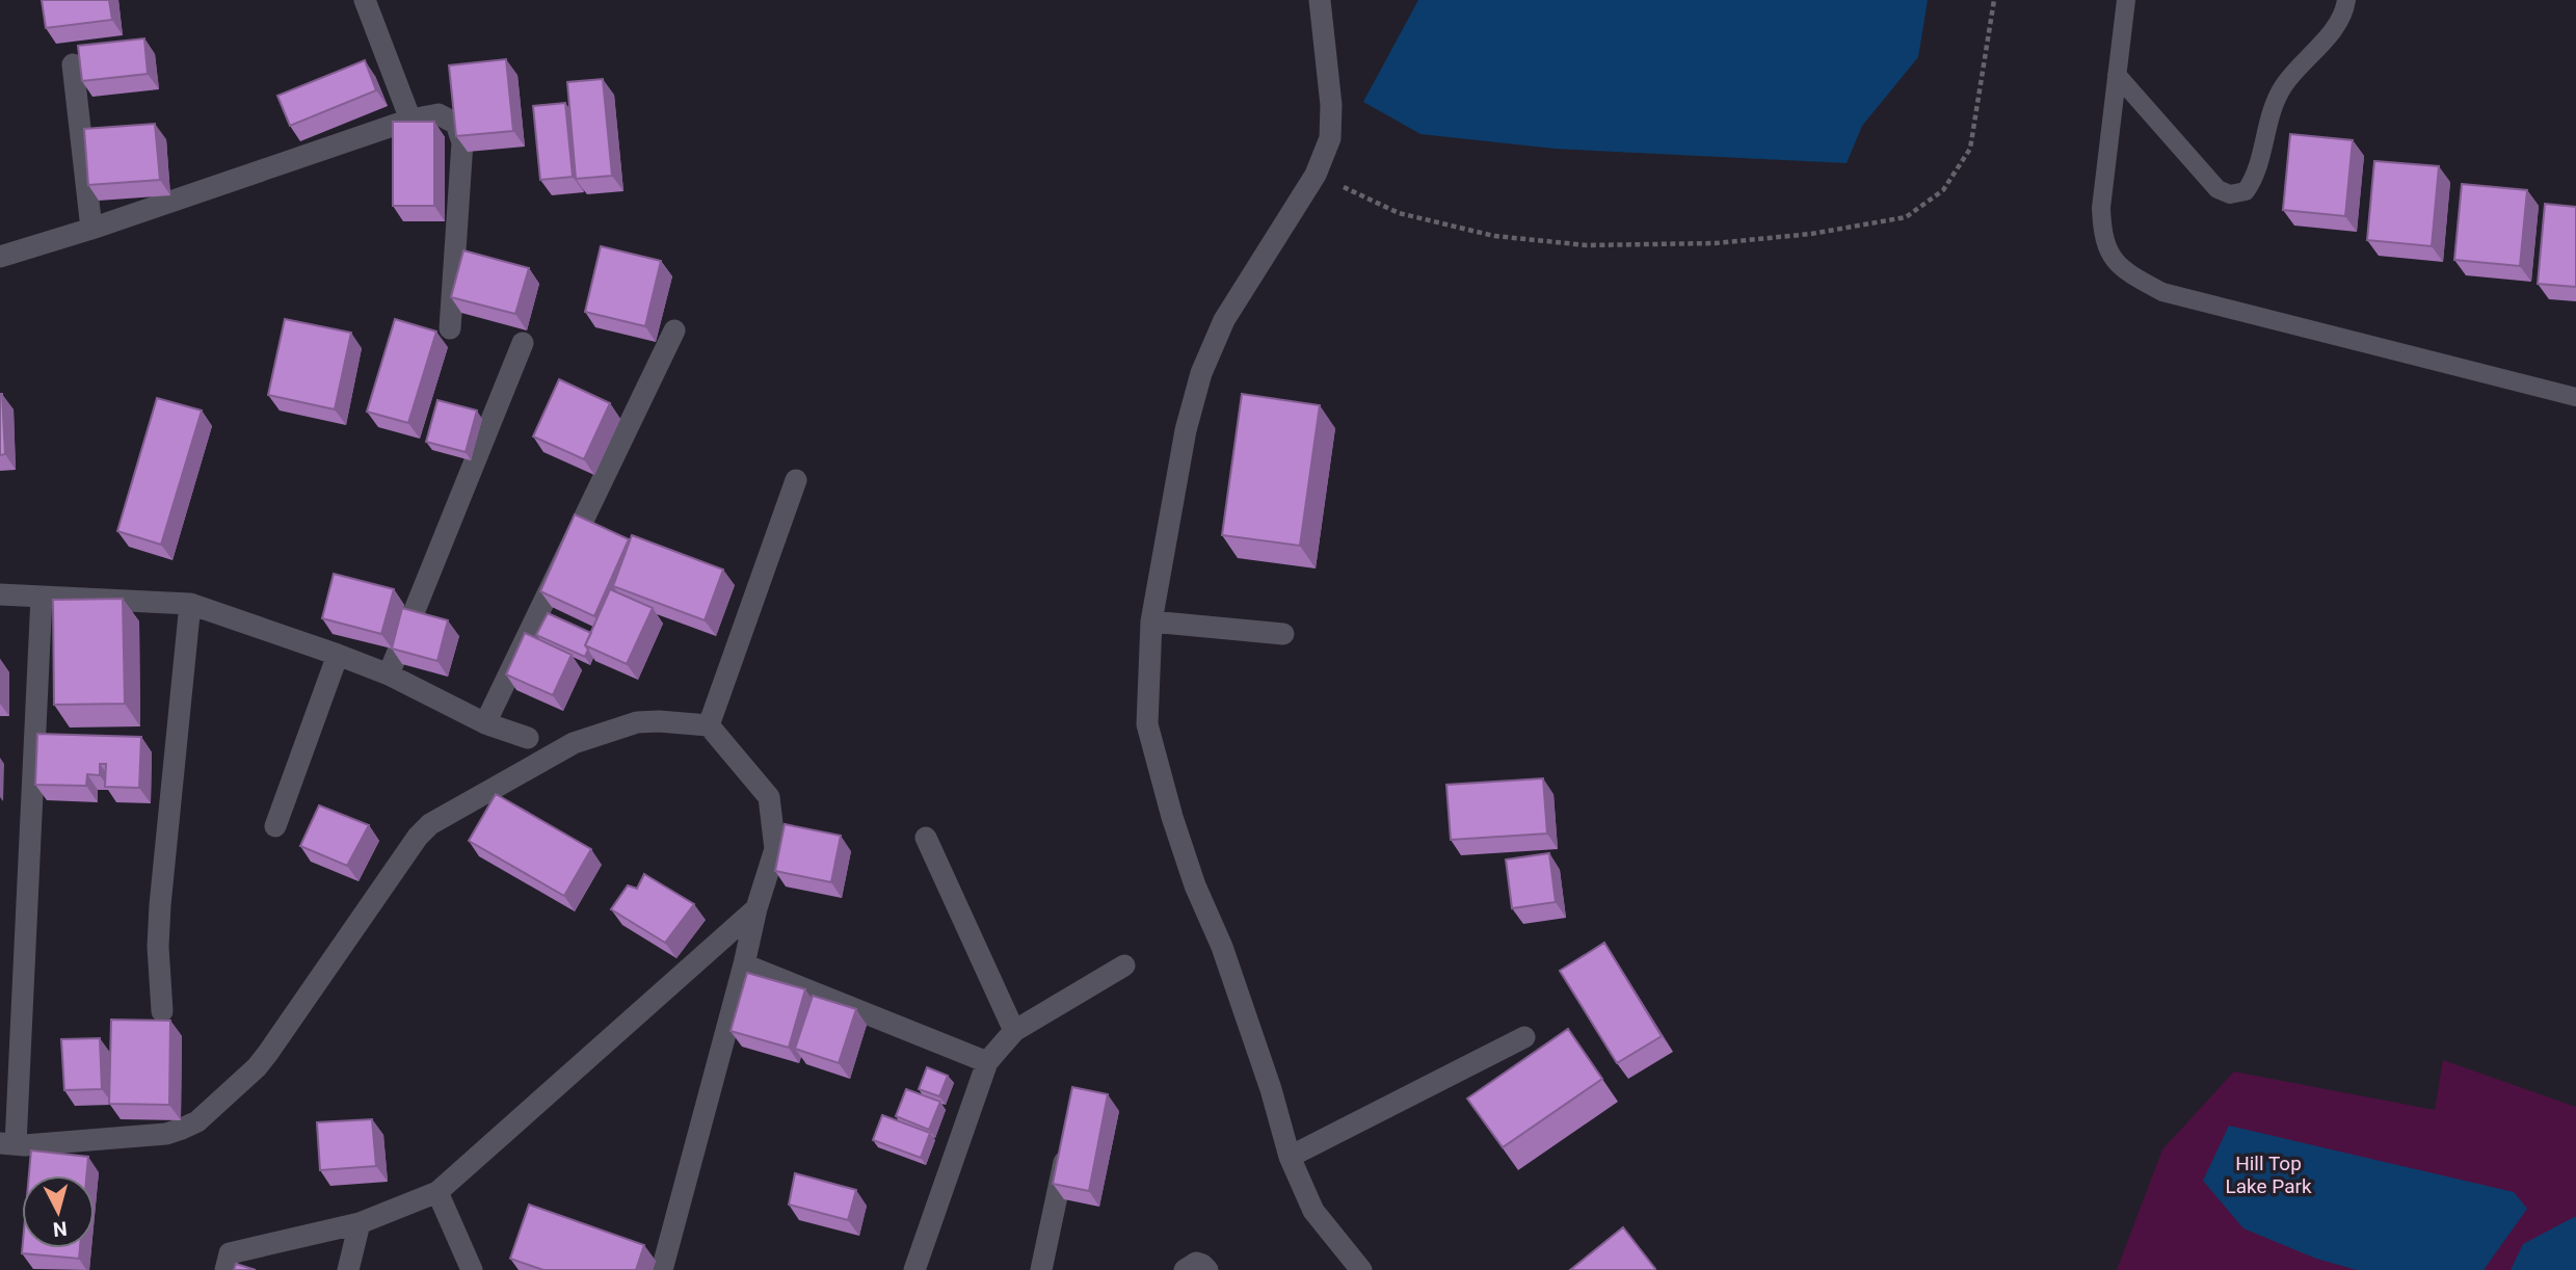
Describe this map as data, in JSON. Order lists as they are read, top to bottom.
{
  "parks": ["Hill Top Lake Park"],
  "north": "bottom"
}
